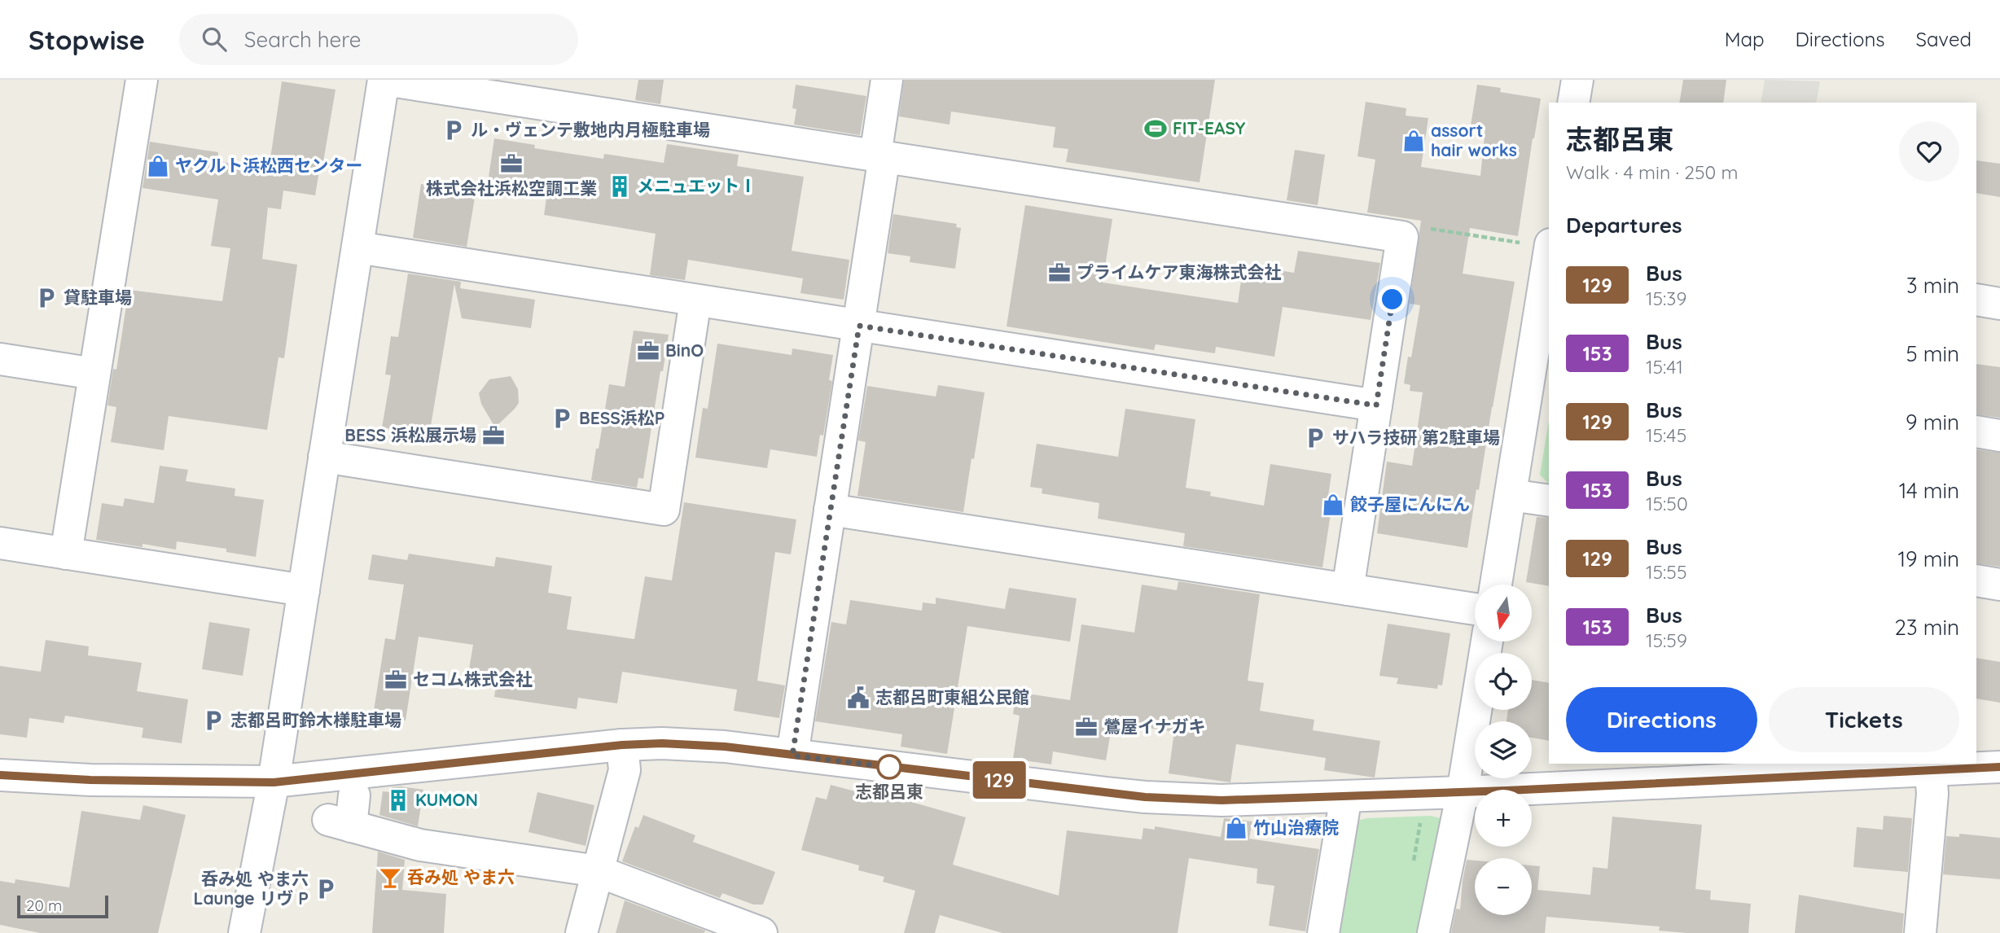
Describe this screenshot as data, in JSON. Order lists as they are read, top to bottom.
{
  "places": {
    "sports": ["FIT-EASY"],
    "parking": [
      "ル・ヴェンテ敷地内月極駐車場",
      "貸駐車場",
      "BESS浜松P",
      "サハラ技研 第2駐車場",
      "志都呂町鈴木様駐車場",
      "呑み処 やま六 Launge リヴ P"
    ],
    "shop": [
      "assort hair works",
      "ヤクルト浜松西センター",
      "餃子屋にんにん",
      "竹山治療院"
    ],
    "office": [
      "株式会社浜松空調工業",
      "プライムケア東海株式会社",
      "BinO",
      "BESS 浜松展示場",
      "セコム株式会社",
      "鶯屋イナガキ"
    ],
    "building": ["メニュエットⅠ", "KUMON"],
    "public building": ["志都呂町東組公民館"],
    "other": ["志都呂東"],
    "bar": ["呑み処 やま六"]
  },
  "lines": ["bus line 129"],
  "scale_bar": "20 m",
  "north": "bottom",
  "page": {
    "header": "Stopwise",
    "search": "Search here",
    "nav": ["Map", "Directions", "Saved"],
    "on_map": "129",
    "heading": [
      ["志都呂東", "Walk · 4 min · 250 m"],
      "Departures"
    ],
    "list": [
      {
        "mark": "129",
        "name": "Bus",
        "note": "15:39",
        "value": "3 min"
      },
      {
        "mark": "153",
        "name": "Bus",
        "note": "15:41",
        "value": "5 min"
      },
      {
        "mark": "129",
        "name": "Bus",
        "note": "15:45",
        "value": "9 min"
      },
      {
        "mark": "153",
        "name": "Bus",
        "note": "15:50",
        "value": "14 min"
      },
      {
        "mark": "129",
        "name": "Bus",
        "note": "15:55",
        "value": "19 min"
      },
      {
        "mark": "153",
        "name": "Bus",
        "note": "15:59",
        "value": "23 min"
      }
    ],
    "map_buttons": ["+", "−"],
    "buttons": ["Directions", "Tickets"],
    "scale": "20 m"
  }
}
